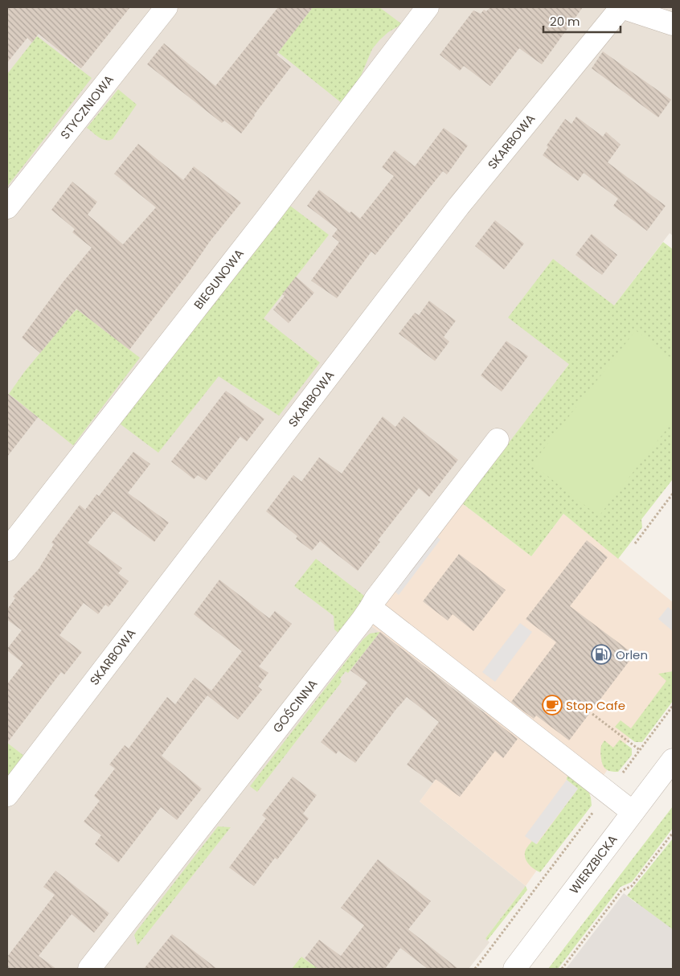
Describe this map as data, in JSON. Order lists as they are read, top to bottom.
{
  "streets": {
    "street": [
      "STYCZNIOWA",
      "SKARBOWA",
      "BIEGUNOWA",
      "GOŚCINNA",
      "WIERZBICKA"
    ]
  },
  "places": {
    "fuel station": ["Orlen"],
    "cafe": ["Stop Cafe"]
  },
  "scale_bar": "20 m"
}
